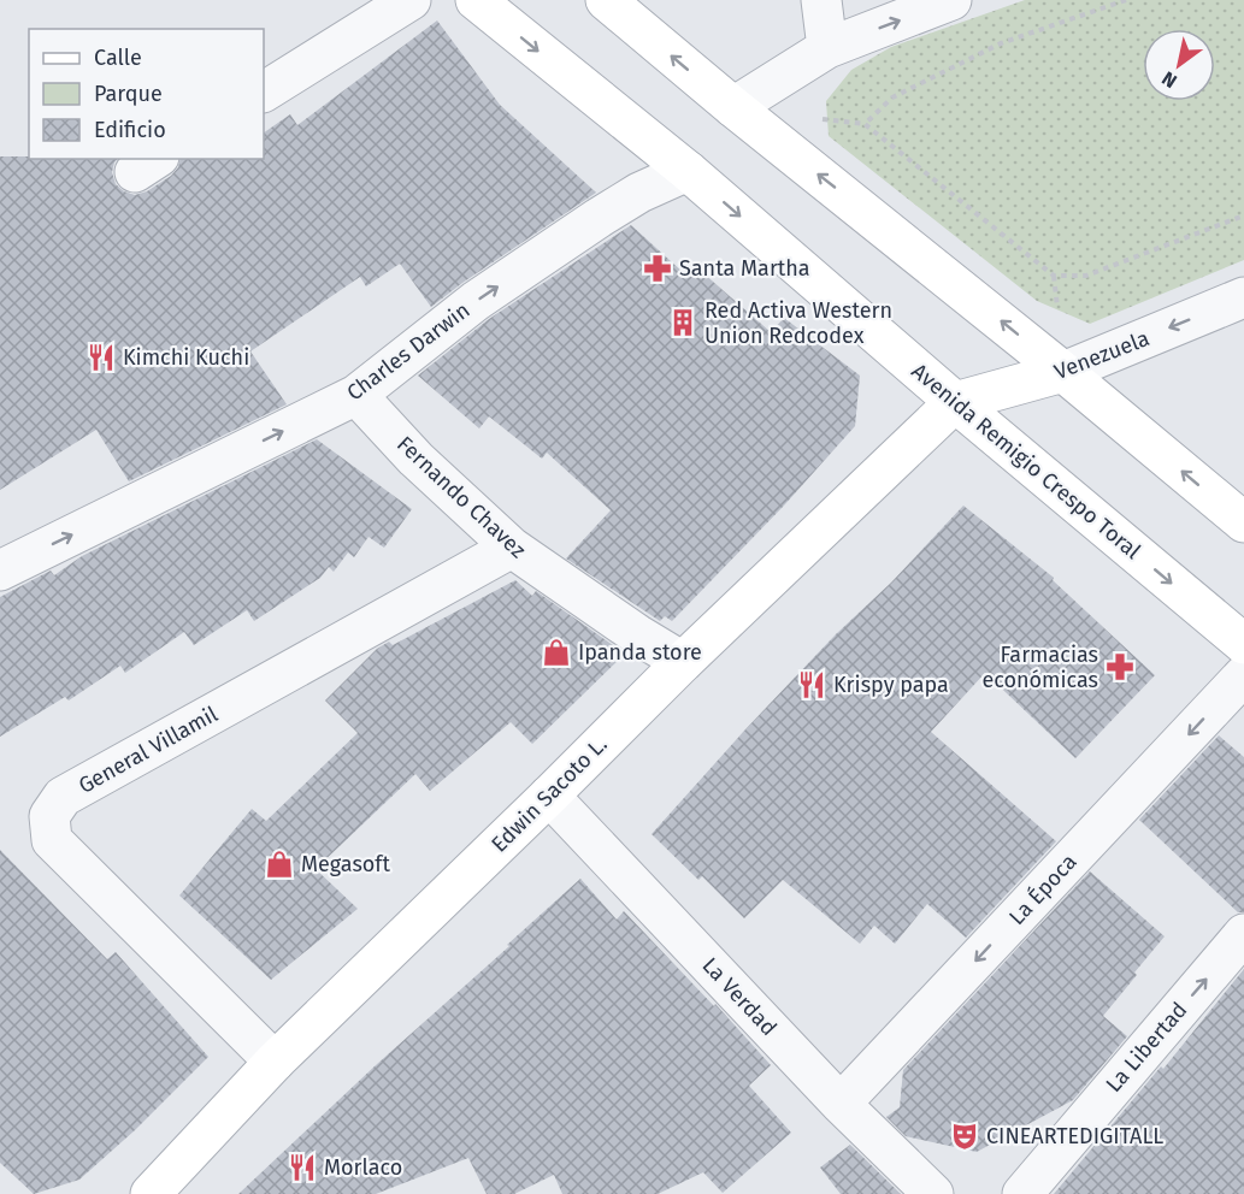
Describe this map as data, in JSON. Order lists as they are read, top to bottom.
{
  "streets": {
    "main road": ["Venezuela", "Avenida Remigio Crespo Toral", "Edwin Sacoto L."],
    "street": [
      "Charles Darwin",
      "Fernando Chavez",
      "General Villamil",
      "La Época",
      "La Verdad",
      "La Libertad"
    ]
  },
  "crossings": [
    ["Charles Darwin", "Avenida Remigio Crespo Toral"],
    ["Charles Darwin", "Fernando Chavez"],
    ["Venezuela", "Avenida Remigio Crespo Toral"],
    ["Venezuela", "Edwin Sacoto L."],
    ["Avenida Remigio Crespo Toral", "Edwin Sacoto L."],
    ["Fernando Chavez", "General Villamil"],
    ["Fernando Chavez", "Edwin Sacoto L."],
    ["General Villamil", "Edwin Sacoto L."],
    ["Edwin Sacoto L.", "La Verdad"],
    ["La Época", "La Verdad"]
  ],
  "one_way": [
    "Charles Darwin",
    "Venezuela",
    "La Época",
    "La Libertad"
  ],
  "places": {
    "pharmacy": ["Santa Martha", "Farmacias económicas"],
    "building": ["Red Activa Western Union Redcodex"],
    "restaurant": ["Kimchi Kuchi", "Krispy papa", "Morlaco"],
    "shop": ["Ipanda store", "Megasoft"],
    "theatre": ["CINEARTEDIGITALL"]
  },
  "legend": ["Calle", "Parque", "Edificio"],
  "north": "bottom left"
}
